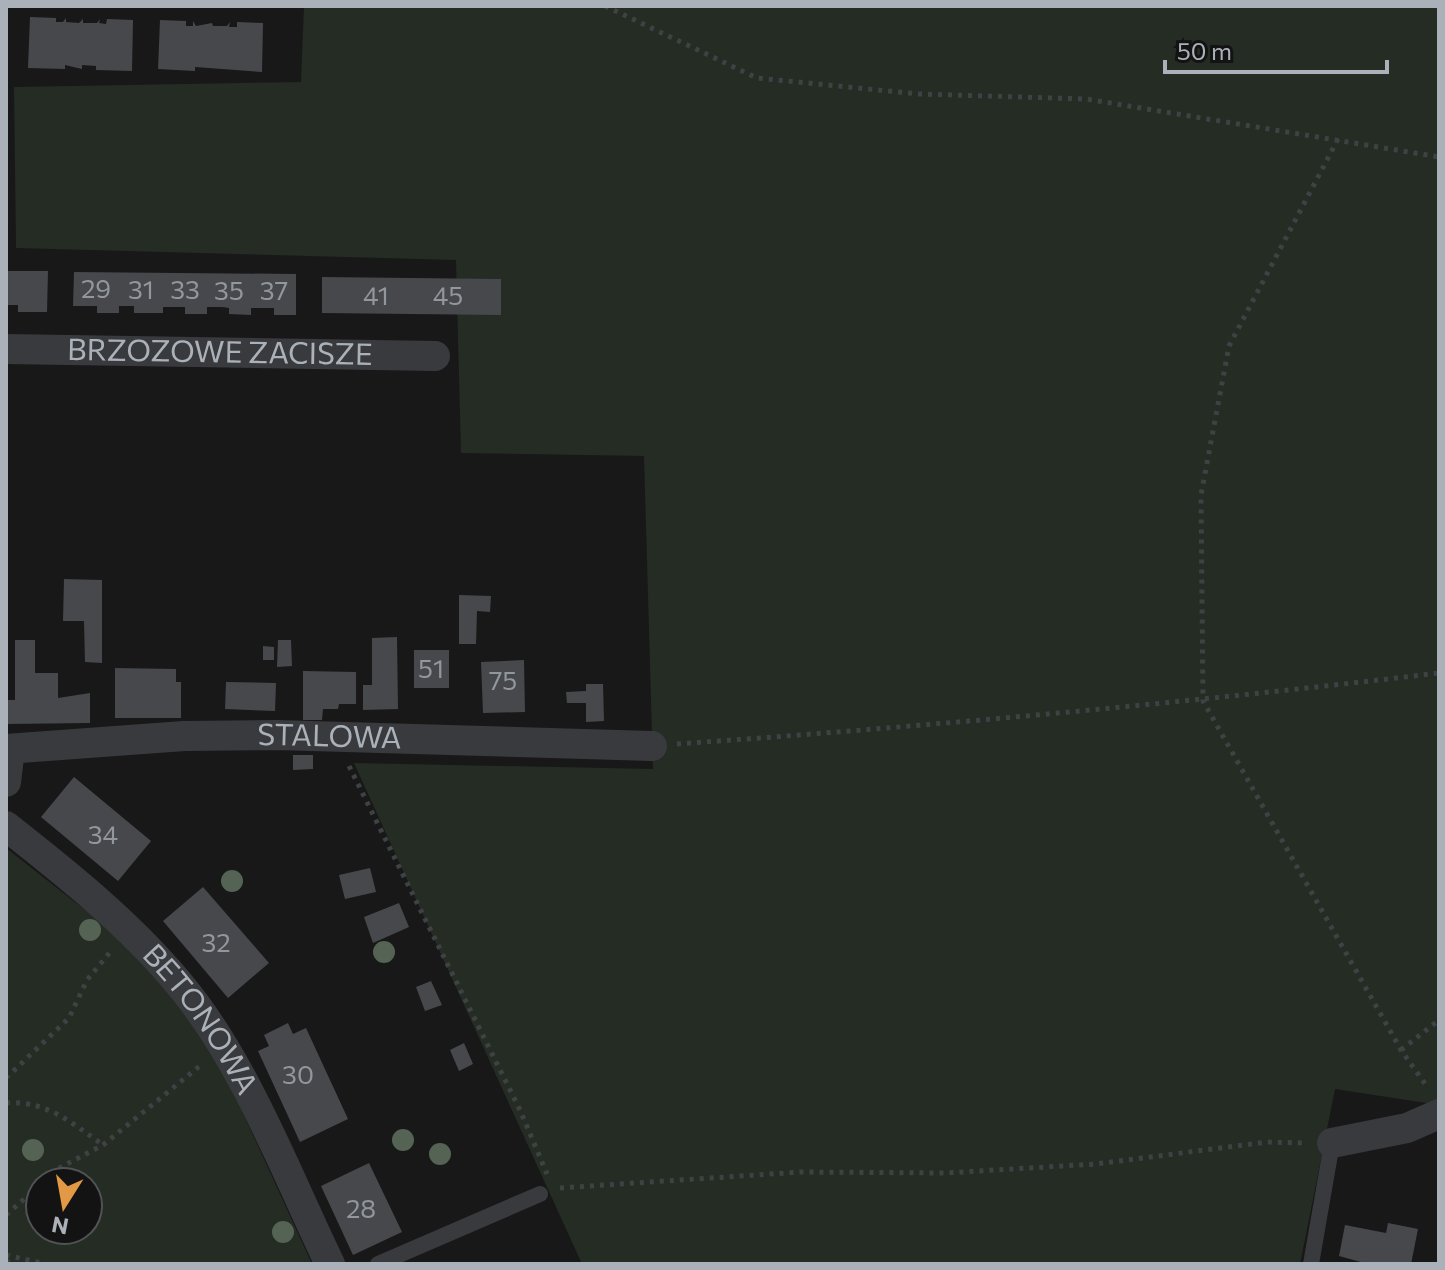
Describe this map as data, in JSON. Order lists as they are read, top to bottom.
{
  "streets": {
    "street": ["BRZOZOWE ZACISZE", "STALOWA", "BETONOWA"]
  },
  "house_numbers": [
    "29",
    "31",
    "33",
    "35",
    "37",
    "41",
    "45",
    "51",
    "75",
    "34",
    "32",
    "30",
    "28"
  ],
  "scale_bar": "50 m",
  "north": "bottom"
}
